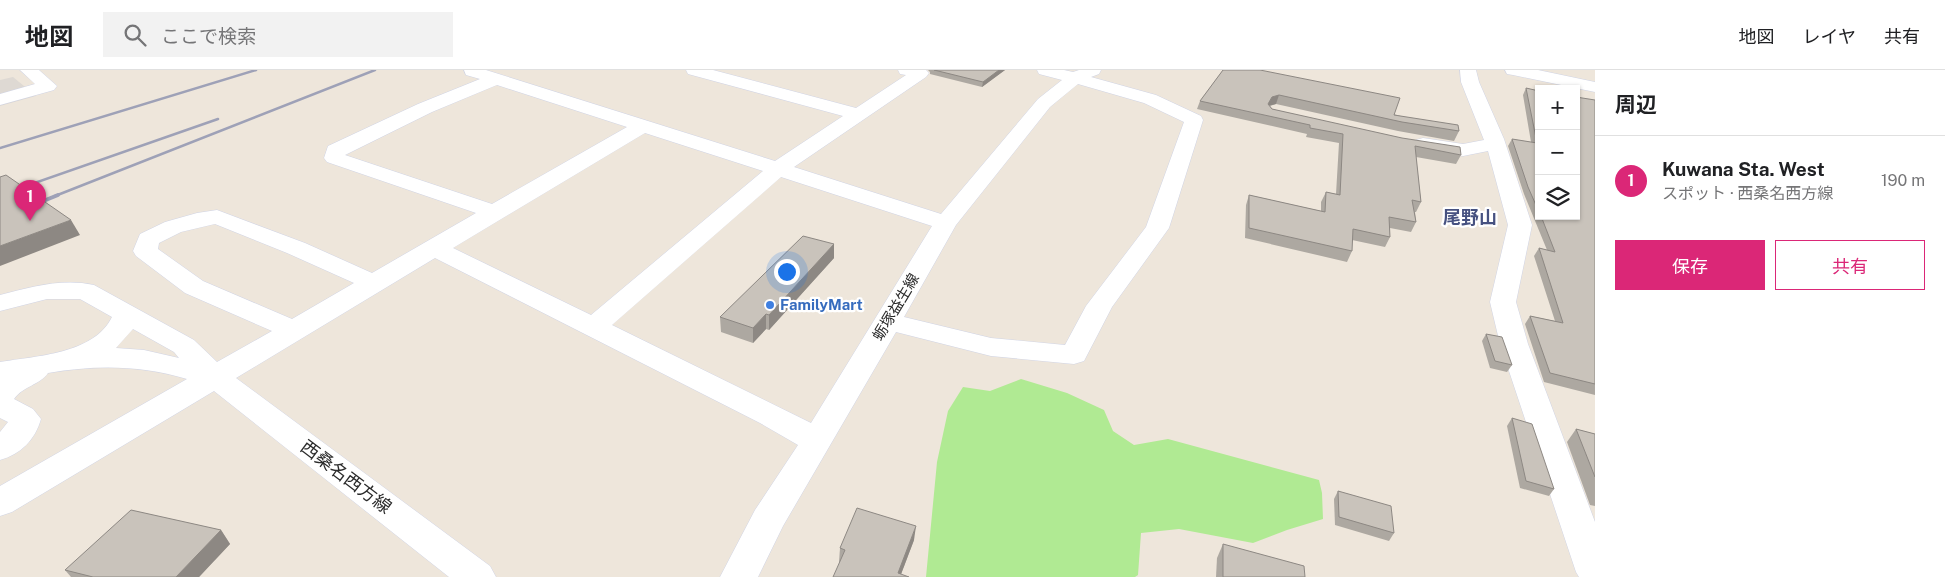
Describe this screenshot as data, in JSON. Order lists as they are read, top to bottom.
{
  "streets": {
    "street": ["蛎塚益生線", "西桑名西方線"]
  },
  "districts": ["尾野山"],
  "places": ["FamilyMart"],
  "page": {
    "header": "地図",
    "search": "ここで検索",
    "nav": ["地図", "レイヤ", "共有"],
    "heading": "周辺",
    "map_buttons": ["+", "−"],
    "list": [
      {
        "mark": "1",
        "name": "Kuwana Sta. West",
        "note": "スポット · 西桑名西方線",
        "value": "190 m"
      }
    ],
    "pins": "1",
    "buttons": ["保存", "共有"]
  }
}
